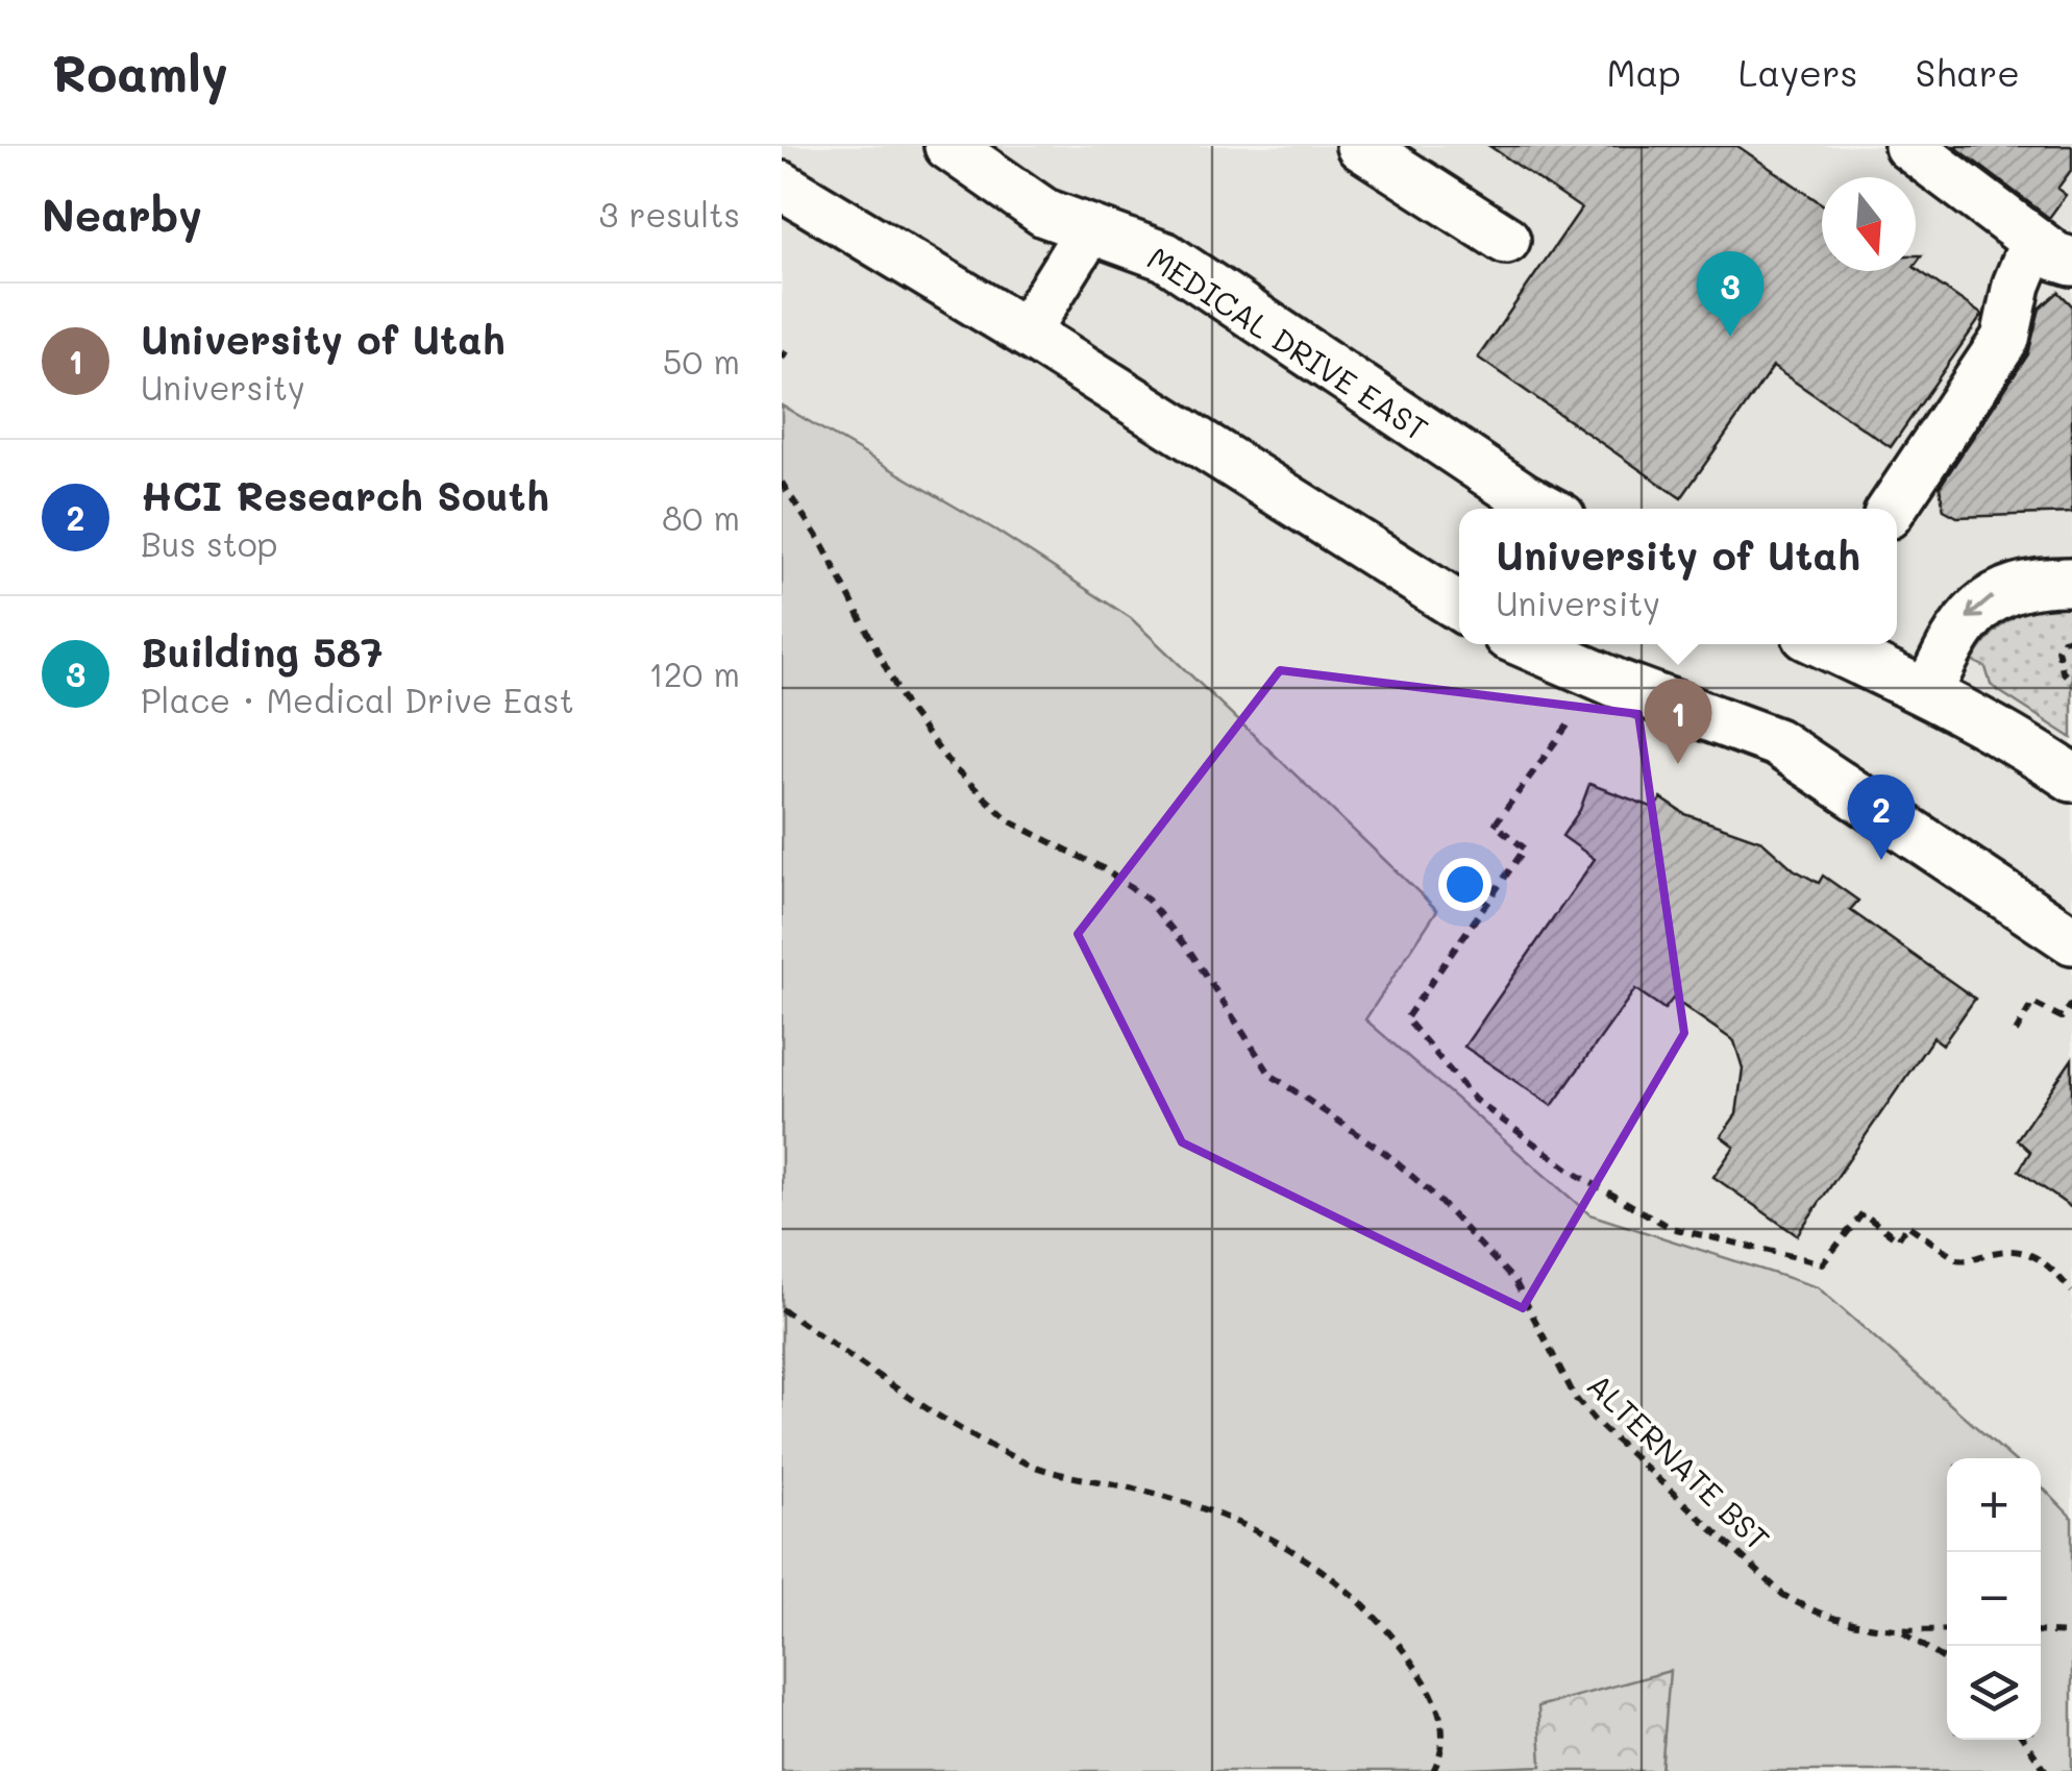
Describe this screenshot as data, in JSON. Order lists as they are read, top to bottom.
{
  "streets": {
    "street": ["MEDICAL DRIVE EAST"],
    "path": ["ALTERNATE BST"]
  },
  "north": "bottom",
  "page": {
    "header": "Roamly",
    "nav": ["Map", "Layers", "Share"],
    "heading": ["Nearby", "3 results"],
    "pins": ["3", "1", "2"],
    "list": [
      {
        "mark": "1",
        "name": "University of Utah",
        "note": "University",
        "value": "50 m"
      },
      {
        "mark": "2",
        "name": "HCI Research South",
        "note": "Bus stop",
        "value": "80 m"
      },
      {
        "mark": "3",
        "name": "Building 587",
        "note": "Place · Medical Drive East",
        "value": "120 m"
      }
    ],
    "popup": ["University of Utah", "University"],
    "map_buttons": ["+", "−"]
  }
}
